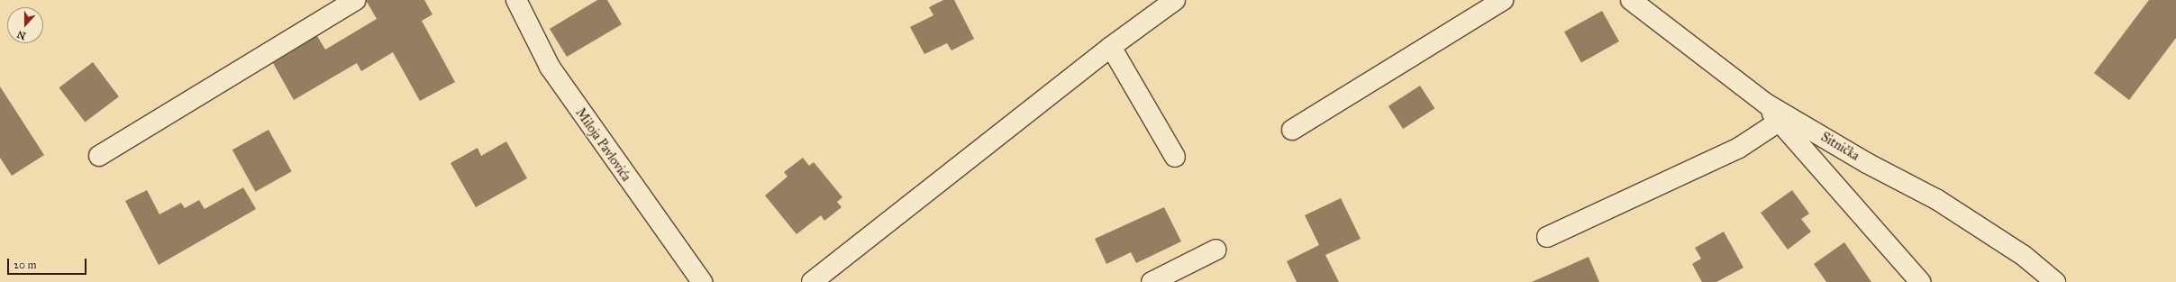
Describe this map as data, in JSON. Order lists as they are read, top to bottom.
{
  "streets": {
    "street": ["Miloja Pavlovića", "Sitnička"]
  },
  "scale_bar": "20 m",
  "north": "bottom"
}
